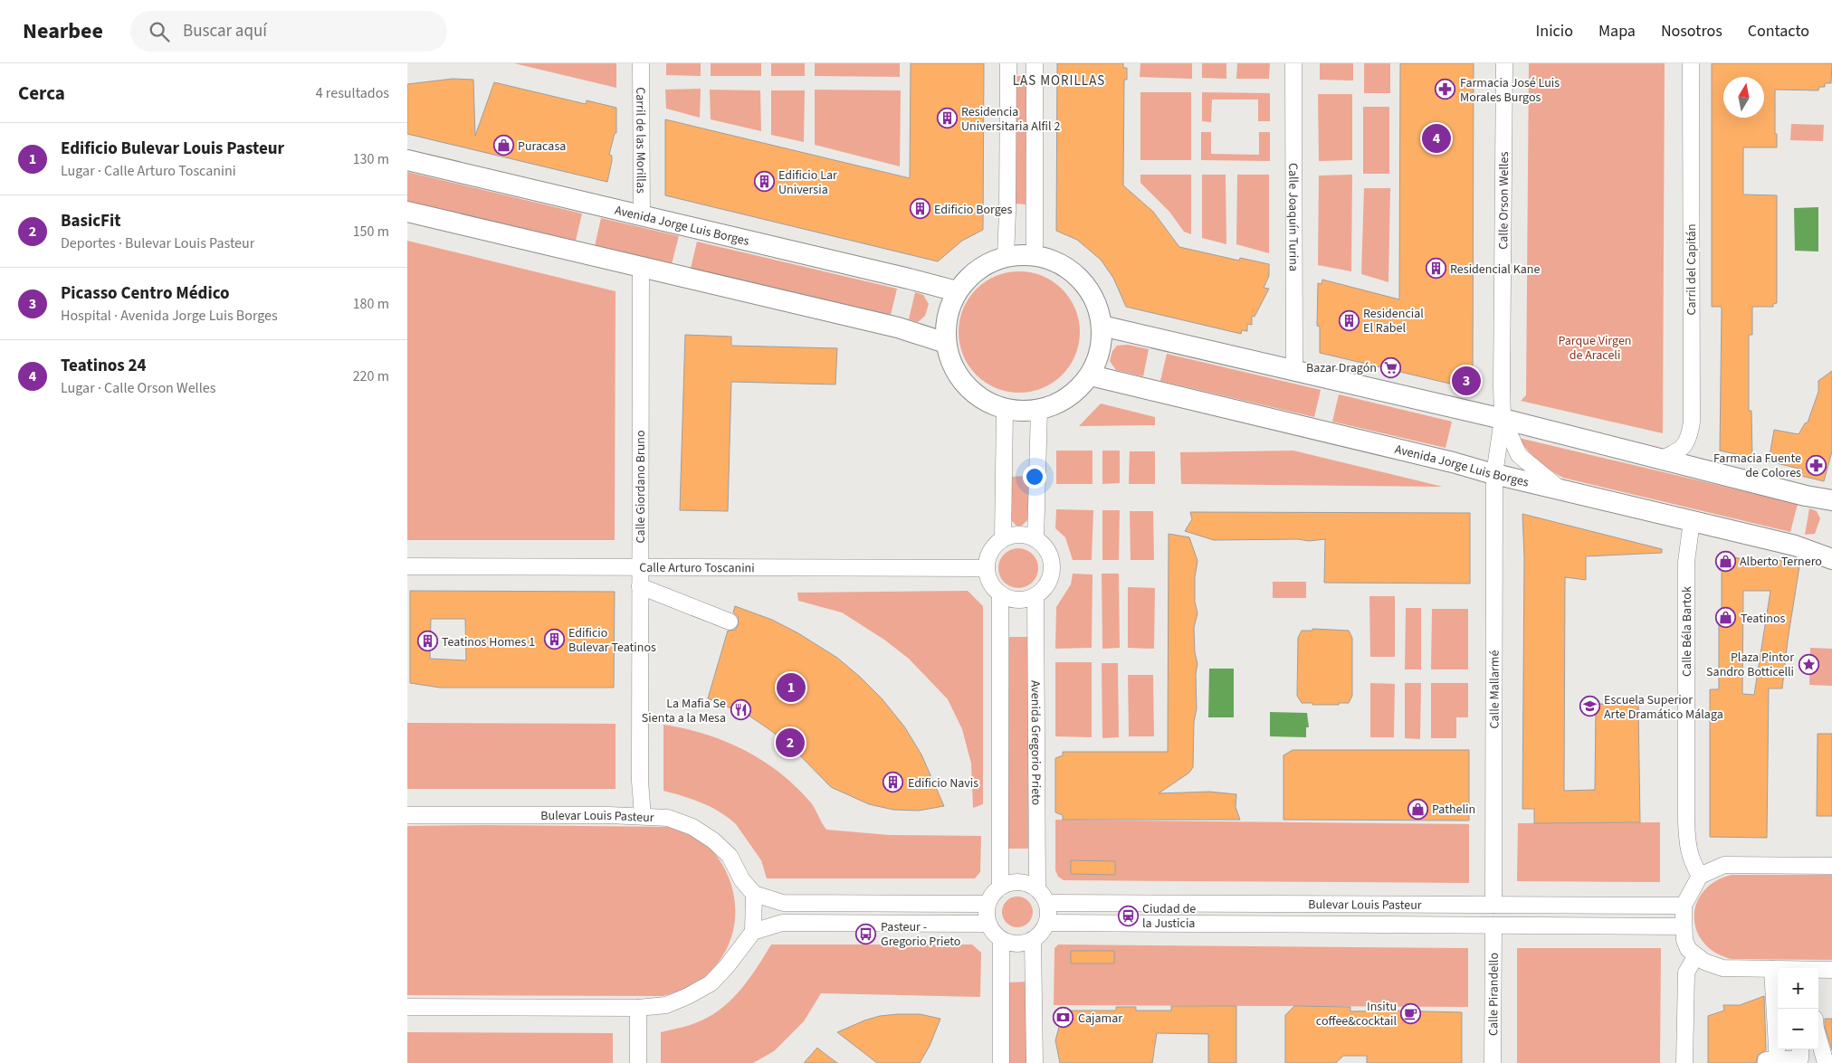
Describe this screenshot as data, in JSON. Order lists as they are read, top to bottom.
{
  "streets": {
    "main road": ["Avenida Jorge Luis Borges"],
    "street": [
      "Carril de las Morillas",
      "Calle Orson Welles",
      "Calle Joaquín Turina",
      "Carril del Capitán",
      "Calle Giordano Bruno",
      "Calle Arturo Toscanini",
      "Calle Béla Bartok",
      "Calle Mallarmé",
      "Avenida Gregorio Prieto",
      "Bulevar Louis Pasteur",
      "Calle Pirandello"
    ]
  },
  "crossings": [
    ["Carril de las Morillas", "Avenida Jorge Luis Borges"],
    ["Calle Orson Welles", "Avenida Jorge Luis Borges"],
    ["Calle Orson Welles", "Calle Mallarmé"],
    ["Avenida Jorge Luis Borges", "Calle Béla Bartok"],
    ["Avenida Jorge Luis Borges", "Calle Mallarmé"],
    ["Calle Giordano Bruno", "Calle Arturo Toscanini"],
    ["Calle Giordano Bruno", "Bulevar Louis Pasteur"],
    ["Calle Arturo Toscanini", "Avenida Gregorio Prieto"],
    ["Calle Mallarmé", "Bulevar Louis Pasteur"],
    ["Avenida Gregorio Prieto", "Bulevar Louis Pasteur"],
    ["Bulevar Louis Pasteur", "Calle Pirandello"]
  ],
  "districts": ["LAS MORILLAS"],
  "parks": ["Parque Virgen de Araceli"],
  "places": {
    "pharmacy": ["Farmacia José Luis Morales Burgos", "Farmacia Fuente de Colores"],
    "building": [
      "Residencia Universitaria Alfil 2",
      "Edificio Lar Universia",
      "Edificio Borges",
      "Residencial Kane",
      "Residencial El Rabel",
      "Edificio Bulevar Teatinos",
      "Teatinos Homes 1",
      "Edificio Navis"
    ],
    "shop": [
      "Puracasa",
      "Alberto Ternero",
      "Teatinos",
      "Pathelin"
    ],
    "supermarket": ["Bazar Dragón"],
    "place": ["Plaza Pintor Sandro Botticelli"],
    "school or university": ["Escuela Superior Arte Dramático Málaga"],
    "restaurant": ["La Mafia Se Sienta a la Mesa"],
    "station": ["Ciudad de la Justicia"],
    "bus stop": ["Pasteur - Gregorio Prieto"],
    "cafe": ["Insitu coffee&cocktail"],
    "bank": ["Cajamar"]
  },
  "north": "top",
  "page": {
    "header": "Nearbee",
    "search": "Buscar aquí",
    "nav": [
      "Inicio",
      "Mapa",
      "Nosotros",
      "Contacto"
    ],
    "heading": ["Cerca", "4 resultados"],
    "list": [
      {
        "mark": "1",
        "name": "Edificio Bulevar Louis Pasteur",
        "note": "Lugar · Calle Arturo Toscanini",
        "value": "130 m"
      },
      {
        "mark": "2",
        "name": "BasicFit",
        "note": "Deportes · Bulevar Louis Pasteur",
        "value": "150 m"
      },
      {
        "mark": "3",
        "name": "Picasso Centro Médico",
        "note": "Hospital · Avenida Jorge Luis Borges",
        "value": "180 m"
      },
      {
        "mark": "4",
        "name": "Teatinos 24",
        "note": "Lugar · Calle Orson Welles",
        "value": "220 m"
      }
    ],
    "pins": [
      "4",
      "3",
      "1",
      "2"
    ],
    "map_buttons": ["+", "−"]
  }
}
